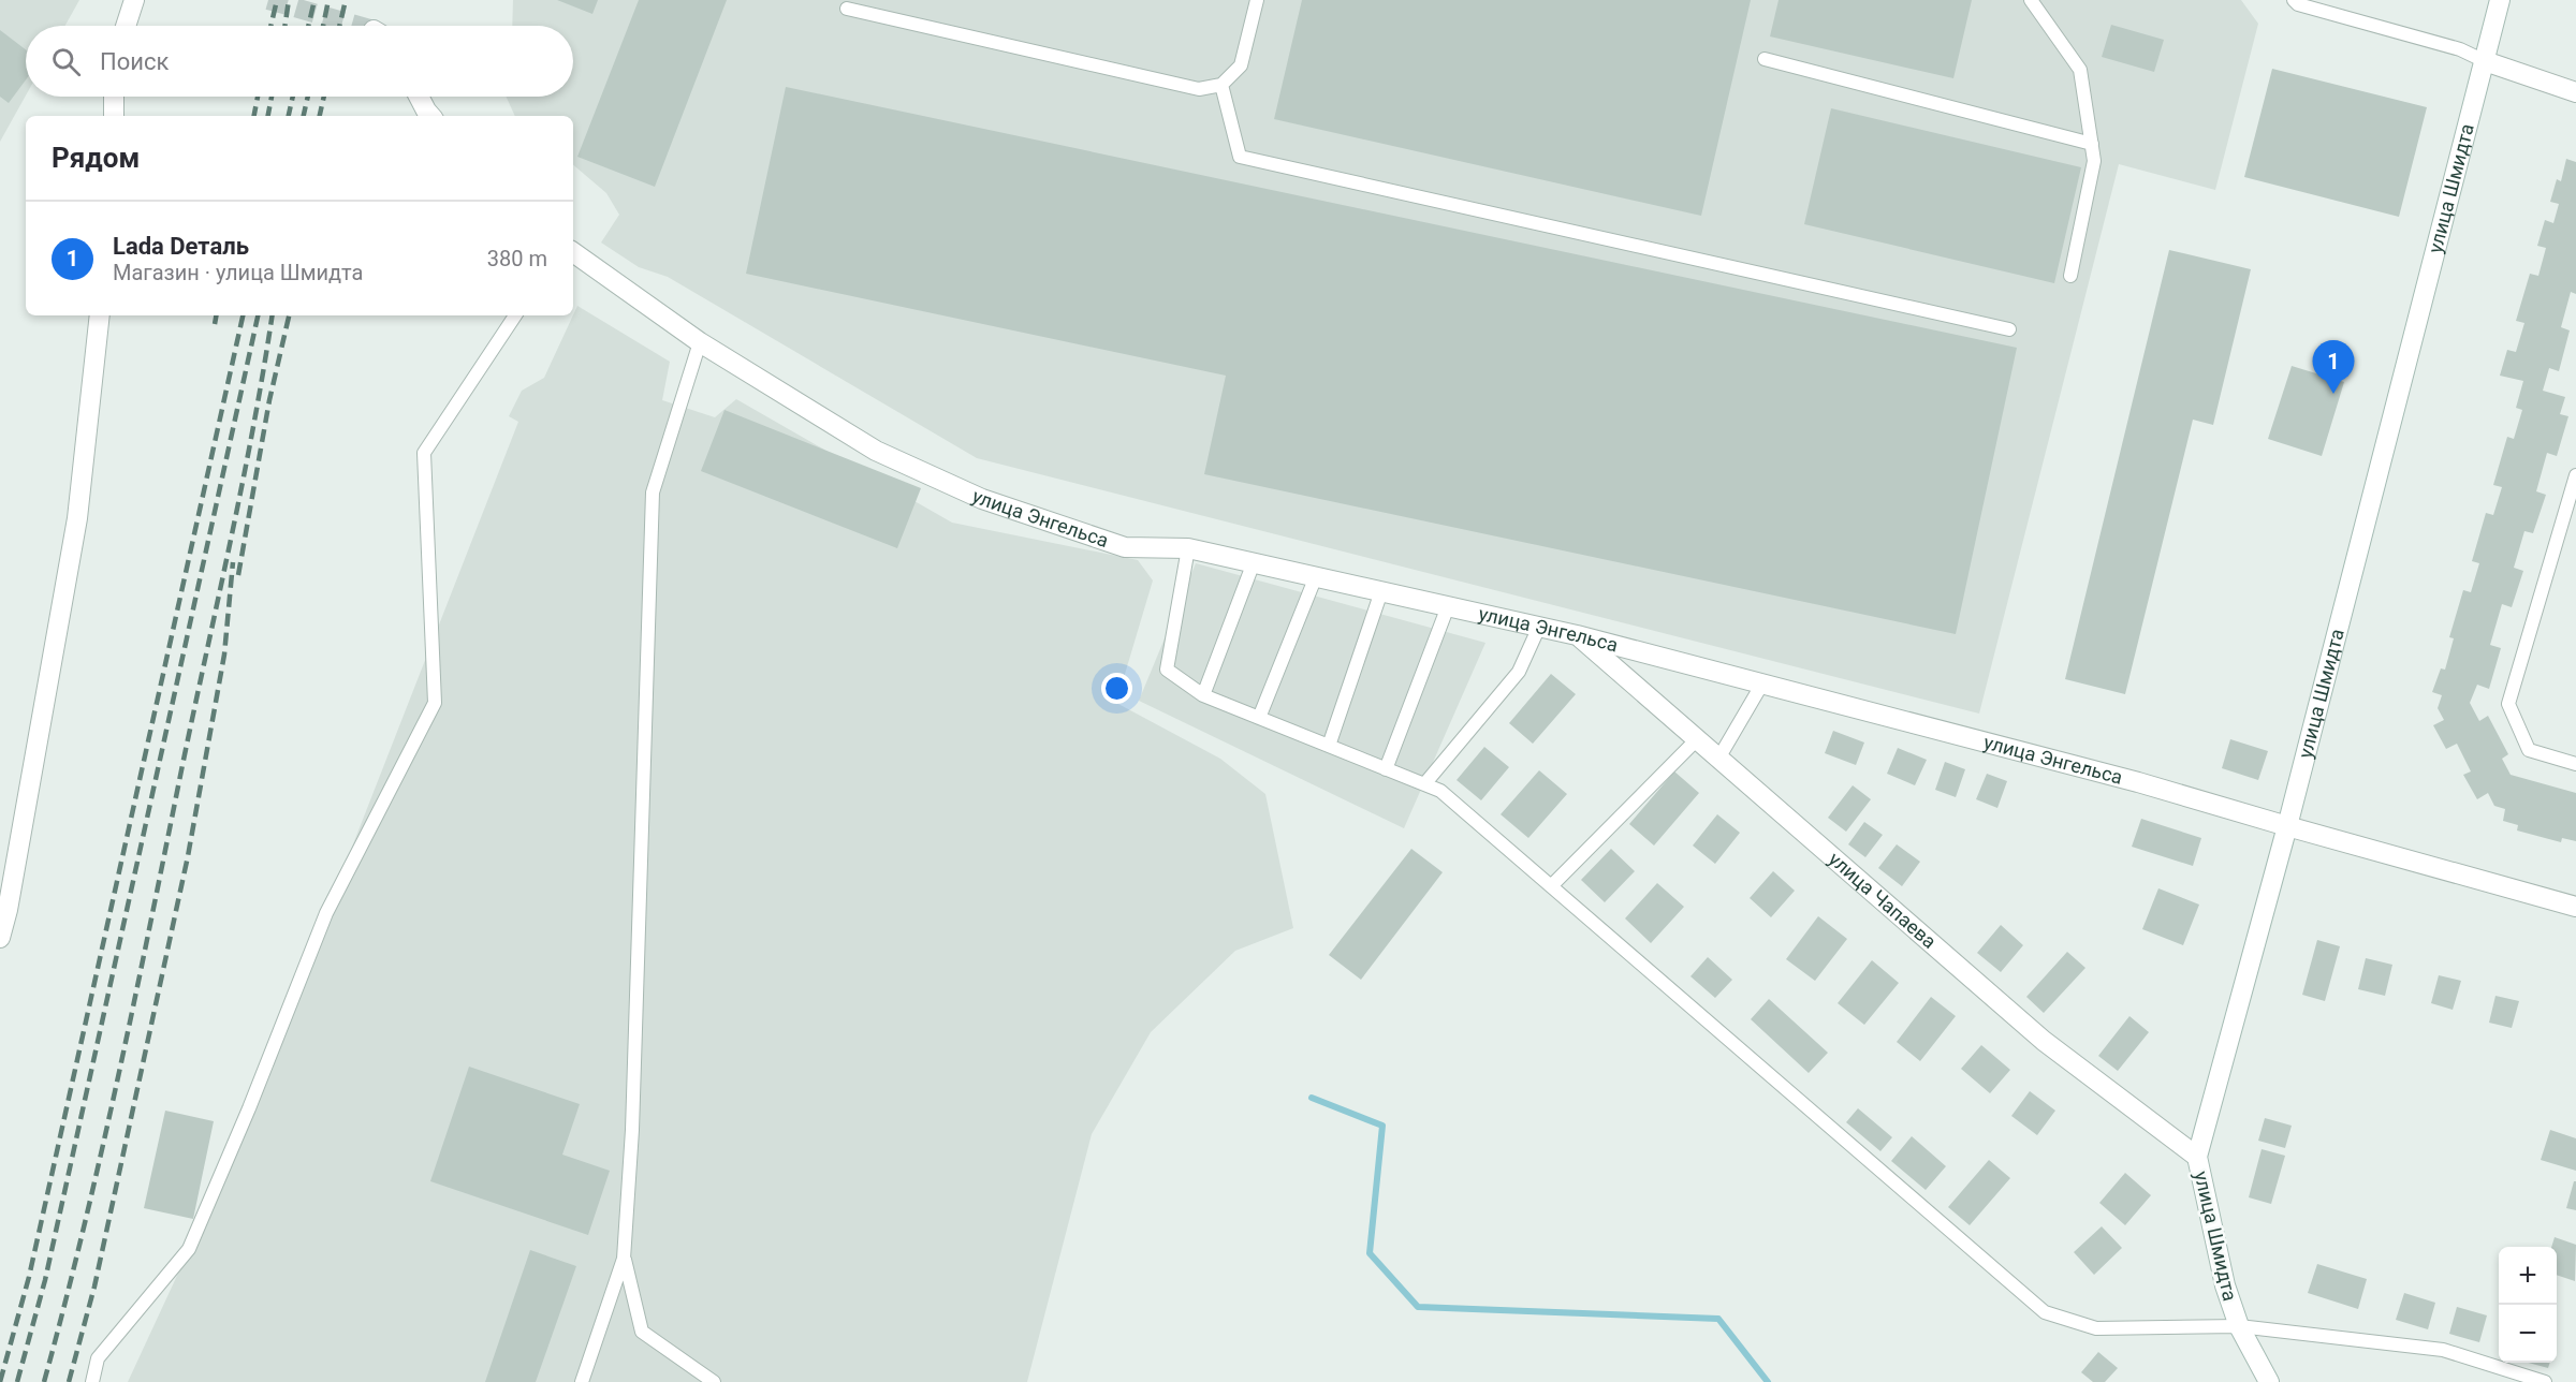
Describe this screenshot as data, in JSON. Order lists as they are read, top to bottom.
{
  "streets": {
    "street": ["улица Шмидта", "улица Энгельса", "улица Чапаева"]
  },
  "crossings": [
    ["улица Шмидта", "улица Энгельса"],
    ["улица Шмидта", "улица Чапаева"],
    ["улица Энгельса", "улица Чапаева"]
  ],
  "page": {
    "search": "Поиск",
    "heading": "Рядом",
    "list": [
      {
        "mark": "1",
        "name": "Lada Dеталь",
        "note": "Магазин · улица Шмидта",
        "value": "380 m"
      }
    ],
    "pins": "1",
    "map_buttons": ["+", "−"]
  }
}
